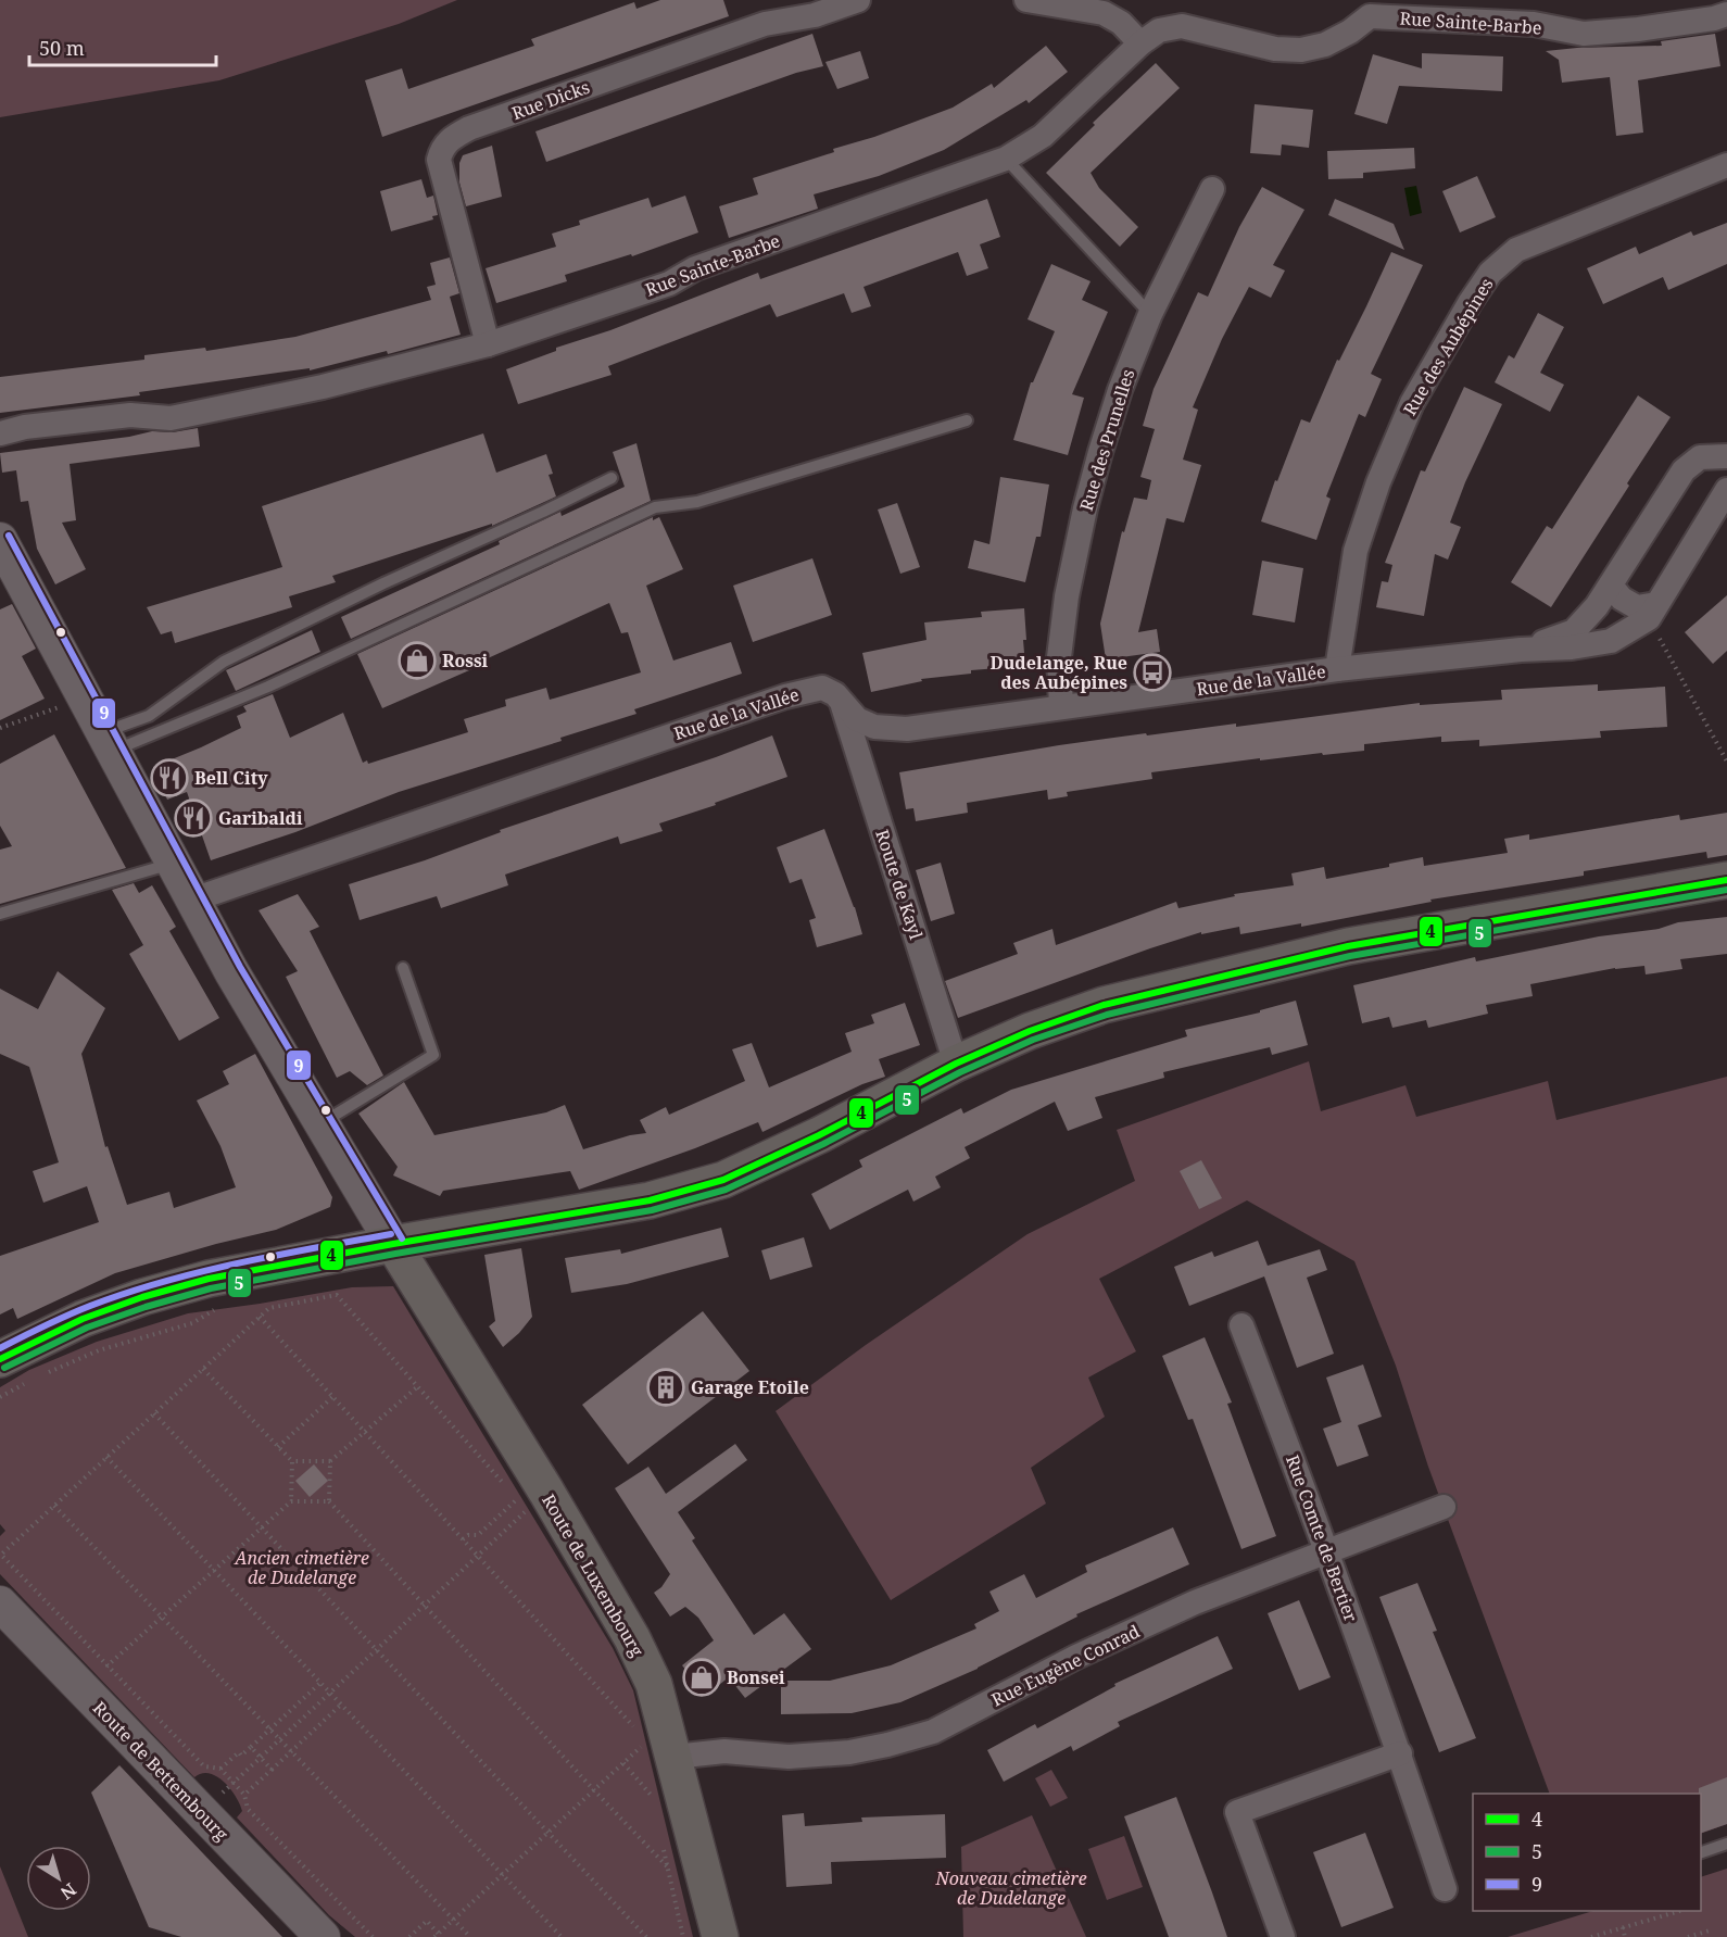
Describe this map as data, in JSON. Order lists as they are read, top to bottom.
{
  "streets": {
    "main road": ["Route de Luxembourg", "Route de Bettembourg"],
    "street": [
      "Rue Sainte-Barbe",
      "Rue Dicks",
      "Rue des Aubépines",
      "Rue des Prunelles",
      "Rue de la Vallée",
      "Route de Kayl",
      "Rue Comte de Bertier",
      "Rue Eugène Conrad"
    ]
  },
  "crossings": [
    ["Rue Sainte-Barbe", "Rue Dicks"],
    ["Rue des Aubépines", "Rue de la Vallée"],
    ["Rue des Prunelles", "Rue de la Vallée"],
    ["Rue de la Vallée", "Route de Kayl"],
    ["Rue Comte de Bertier", "Rue Eugène Conrad"],
    ["Route de Luxembourg", "Rue Eugène Conrad"]
  ],
  "parks": ["Ancien cimetière de Dudelange", "Nouveau cimetière de Dudelange"],
  "places": {
    "shop": ["Rossi", "Bonsei"],
    "bus stop": ["Dudelange, Rue des Aubépines"],
    "restaurant": ["Bell City", "Garibaldi"],
    "building": ["Garage Etoile"]
  },
  "lines": ["transit line 9", "transit line 4", "transit line 5"],
  "legend": ["4", "5", "9"],
  "scale_bar": "50 m",
  "north": "bottom right"
}
